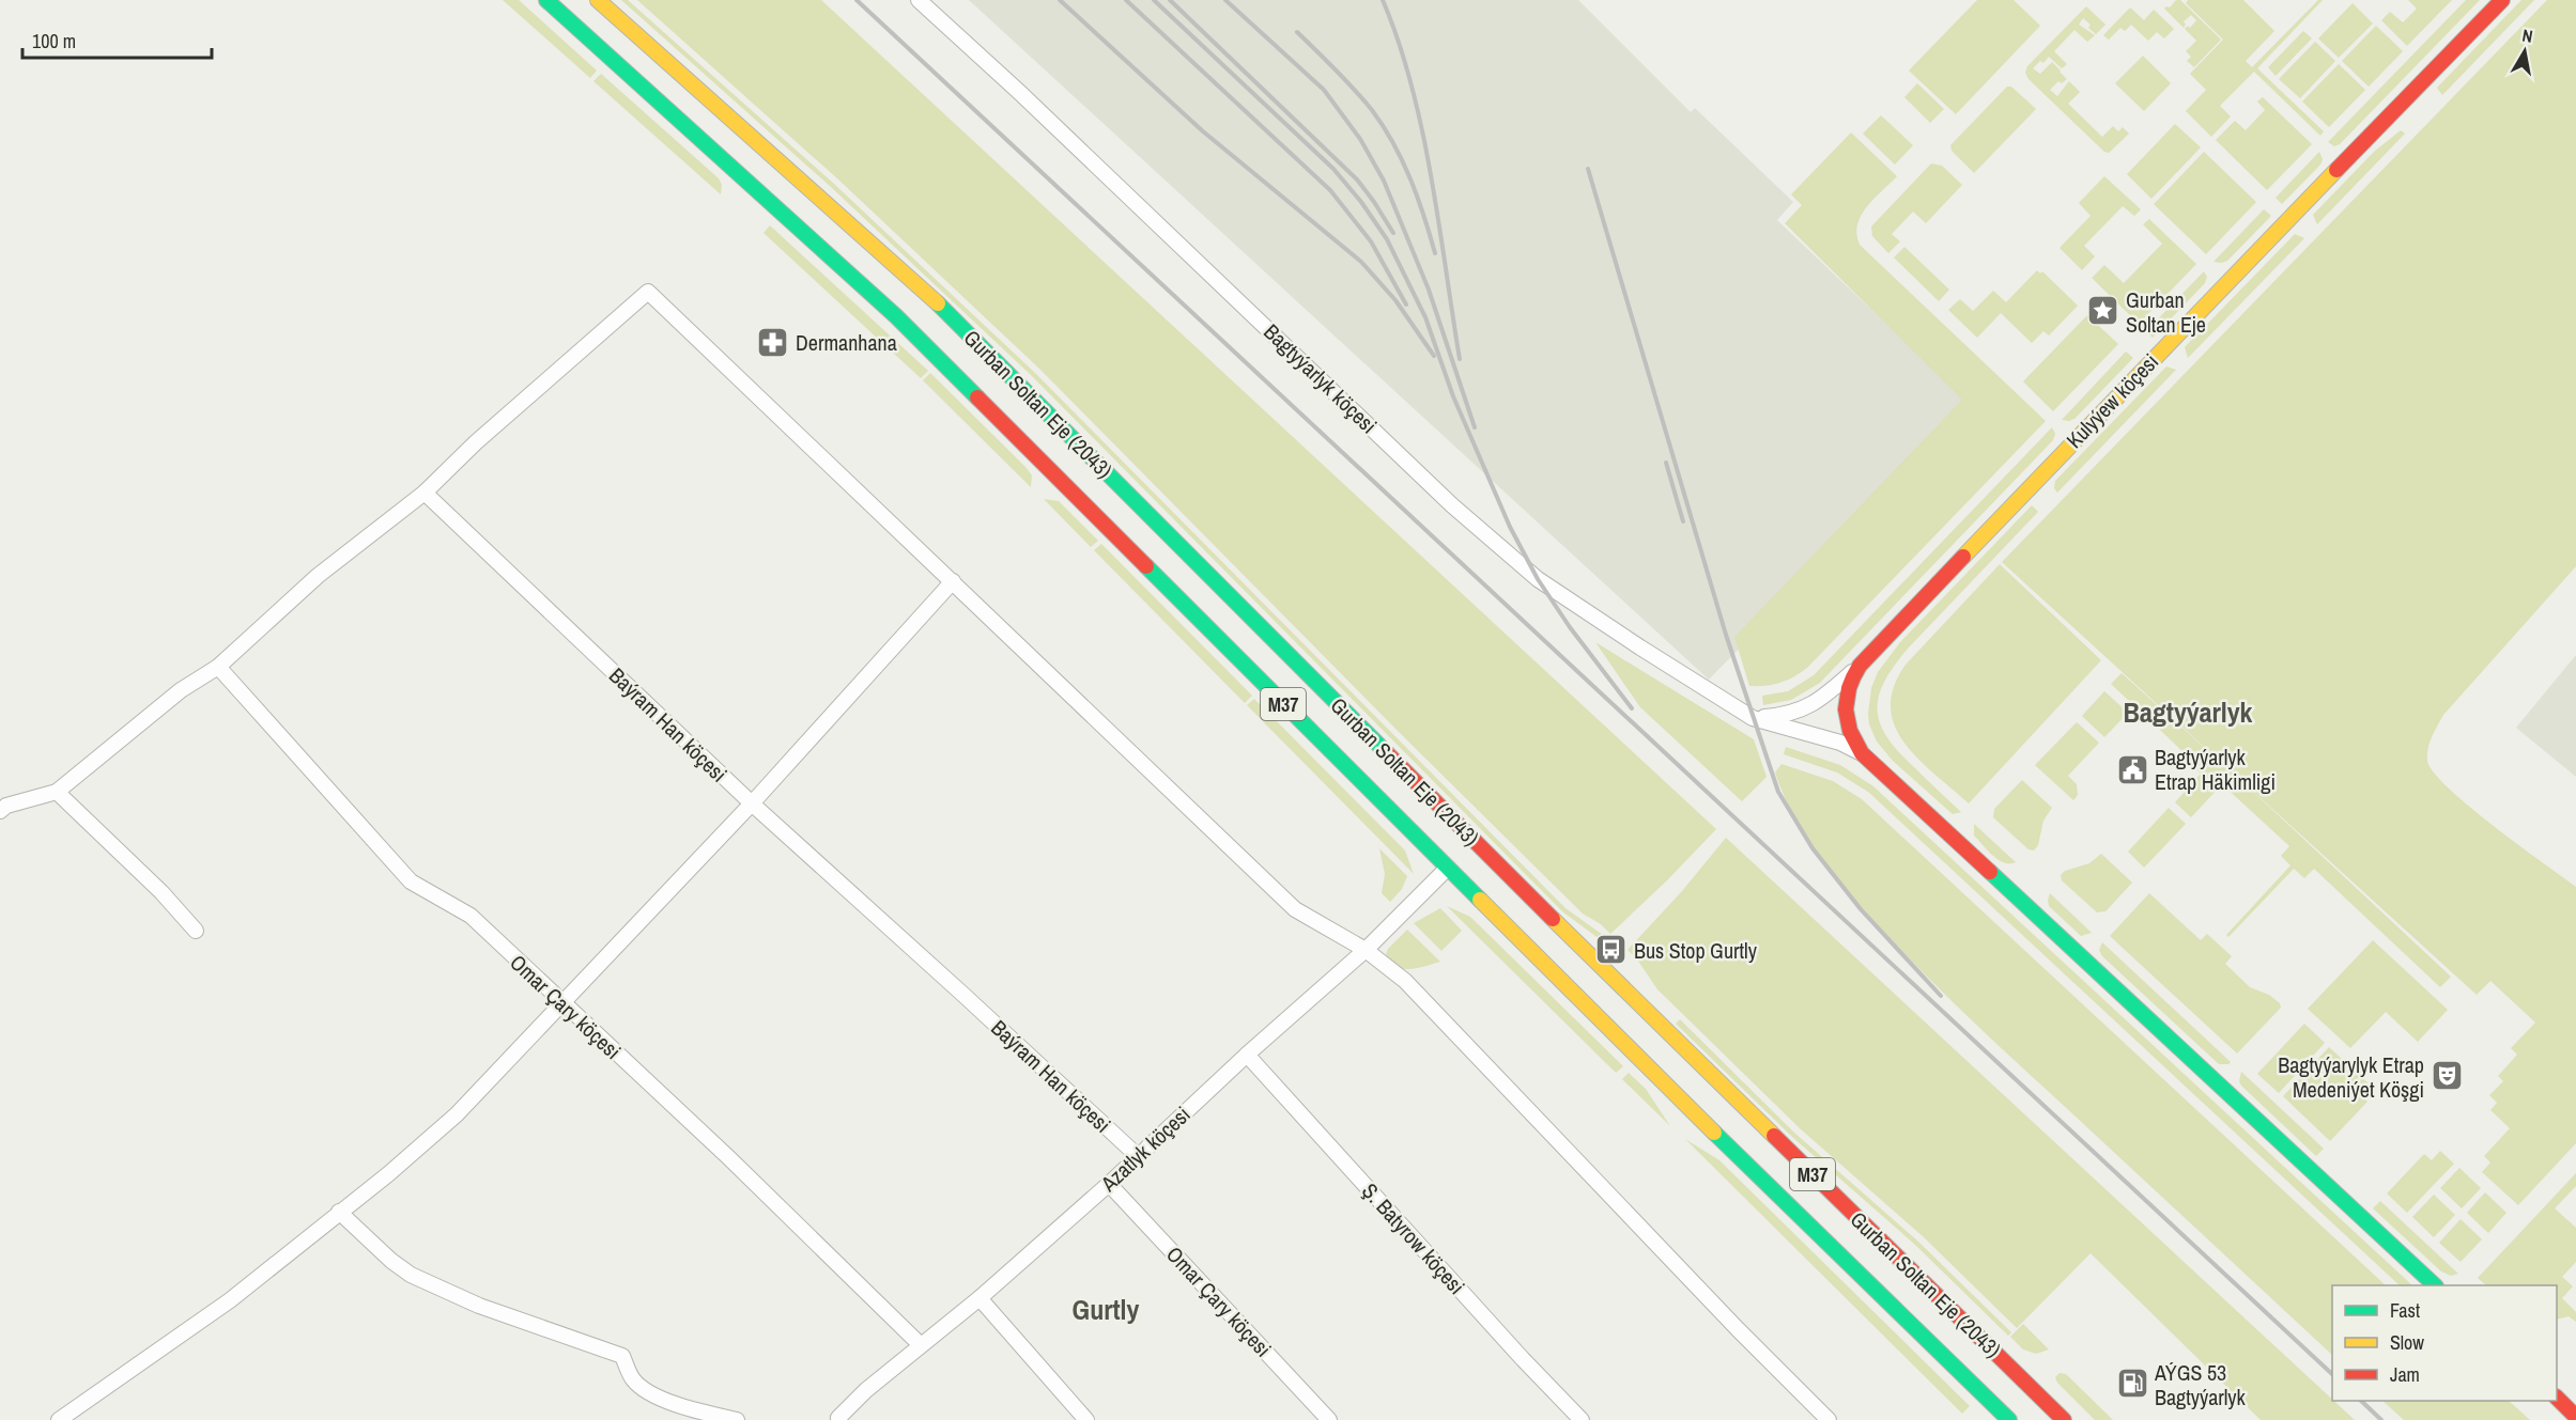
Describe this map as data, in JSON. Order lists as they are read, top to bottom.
{
  "streets": {
    "main road": ["Kulyýew köçesi", "Gurban Soltan Eje (2043)", "M37"],
    "street": [
      "Bagtyýarlyk köçesi",
      "Baýram Han köçesi",
      "Omar Çary köçesi",
      "Azatlyk köçesi",
      "Ş. Batyrow köçesi"
    ]
  },
  "crossings": [
    ["Bagtyýarlyk köçesi", "Kulyýew köçesi"],
    ["Gurban Soltan Eje (2043)", "Azatlyk köçesi"],
    ["Baýram Han köçesi", "Azatlyk köçesi"],
    ["Omar Çary köçesi", "Azatlyk köçesi"],
    ["Azatlyk köçesi", "Ş. Batyrow köçesi"]
  ],
  "districts": ["Bagtyýarlyk", "Gurtly"],
  "places": {
    "place": ["Gurban Soltan Eje"],
    "pharmacy": ["Dermanhana"],
    "public building": ["Bagtyýarlyk Etrap Häkimligi"],
    "bus stop": ["Bus Stop Gurtly"],
    "theatre": ["Bagtyýarylyk Etrap Medeniýet Köşgi"],
    "fuel station": ["AÝGS 53 Bagtyýarlyk"]
  },
  "legend": ["Fast", "Slow", "Jam"],
  "scale_bar": "100 m",
  "north": "top"
}
